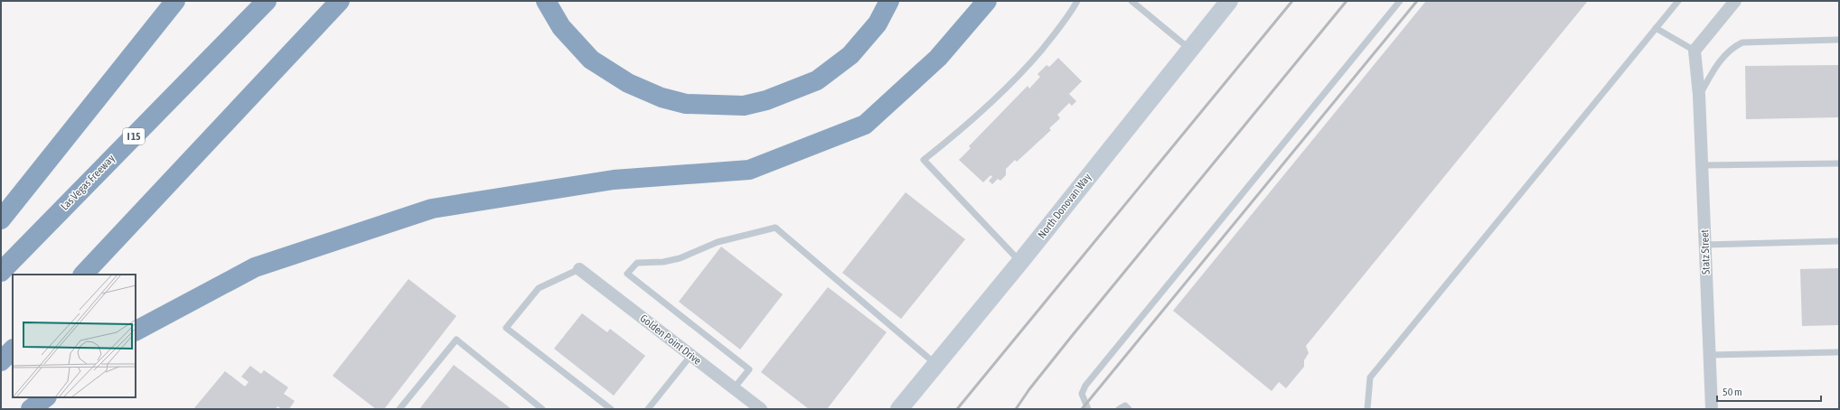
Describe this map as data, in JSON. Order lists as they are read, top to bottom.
{
  "streets": {
    "highway": ["I 15", "Las Vegas Freeway"],
    "street": ["North Donovan Way", "Statz Street", "Golden Point Drive"]
  },
  "scale_bar": "50 m"
}
